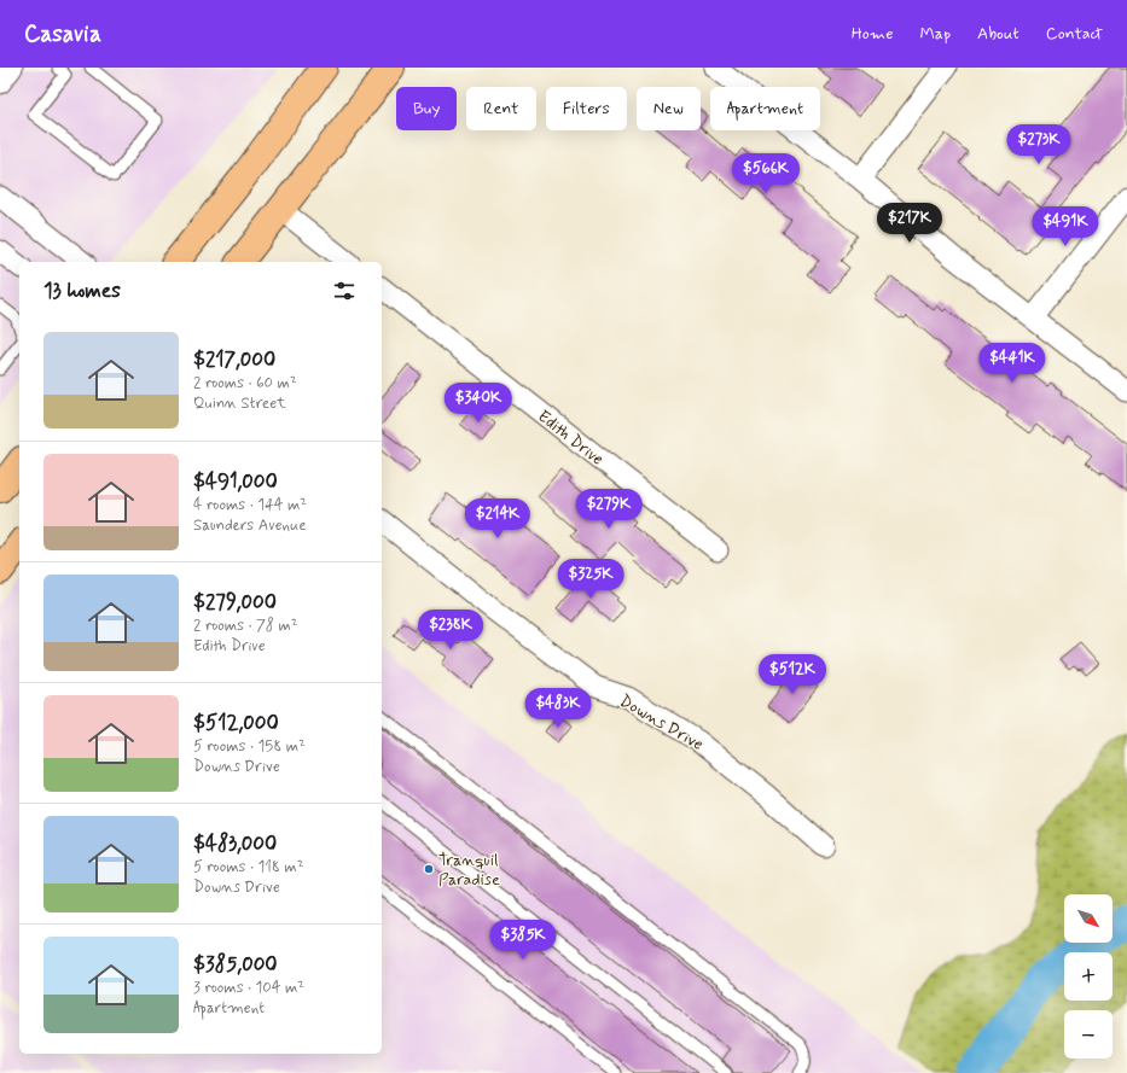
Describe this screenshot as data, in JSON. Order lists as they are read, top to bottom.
{
  "streets": {
    "street": ["Edith Drive", "Downs Drive"]
  },
  "places": ["Tranquil Paradise"],
  "north": "bottom right",
  "page": {
    "header": "Casavia",
    "nav": [
      "Home",
      "Map",
      "About",
      "Contact"
    ],
    "chip": [
      "Buy",
      "Rent",
      "Filters",
      "New",
      "Apartment"
    ],
    "price": [
      "$273K",
      "$566K",
      "$217K",
      "$491K",
      "$441K",
      "$340K",
      "$279K",
      "$214K",
      "$325K",
      "$238K",
      "$512K",
      "$483K",
      "$385K"
    ],
    "heading": "13 homes",
    "list": [
      {
        "name": "$217,000",
        "note": "2 rooms · 60 m² · Quinn Street"
      },
      {
        "name": "$491,000",
        "note": "4 rooms · 144 m² · Saunders Avenue"
      },
      {
        "name": "$279,000",
        "note": "2 rooms · 78 m² · Edith Drive"
      },
      {
        "name": "$512,000",
        "note": "5 rooms · 158 m² · Downs Drive"
      },
      {
        "name": "$483,000",
        "note": "5 rooms · 118 m² · Downs Drive"
      },
      {
        "name": "$385,000",
        "note": "3 rooms · 104 m² · Apartment"
      }
    ],
    "map_buttons": ["+", "−"]
  }
}
